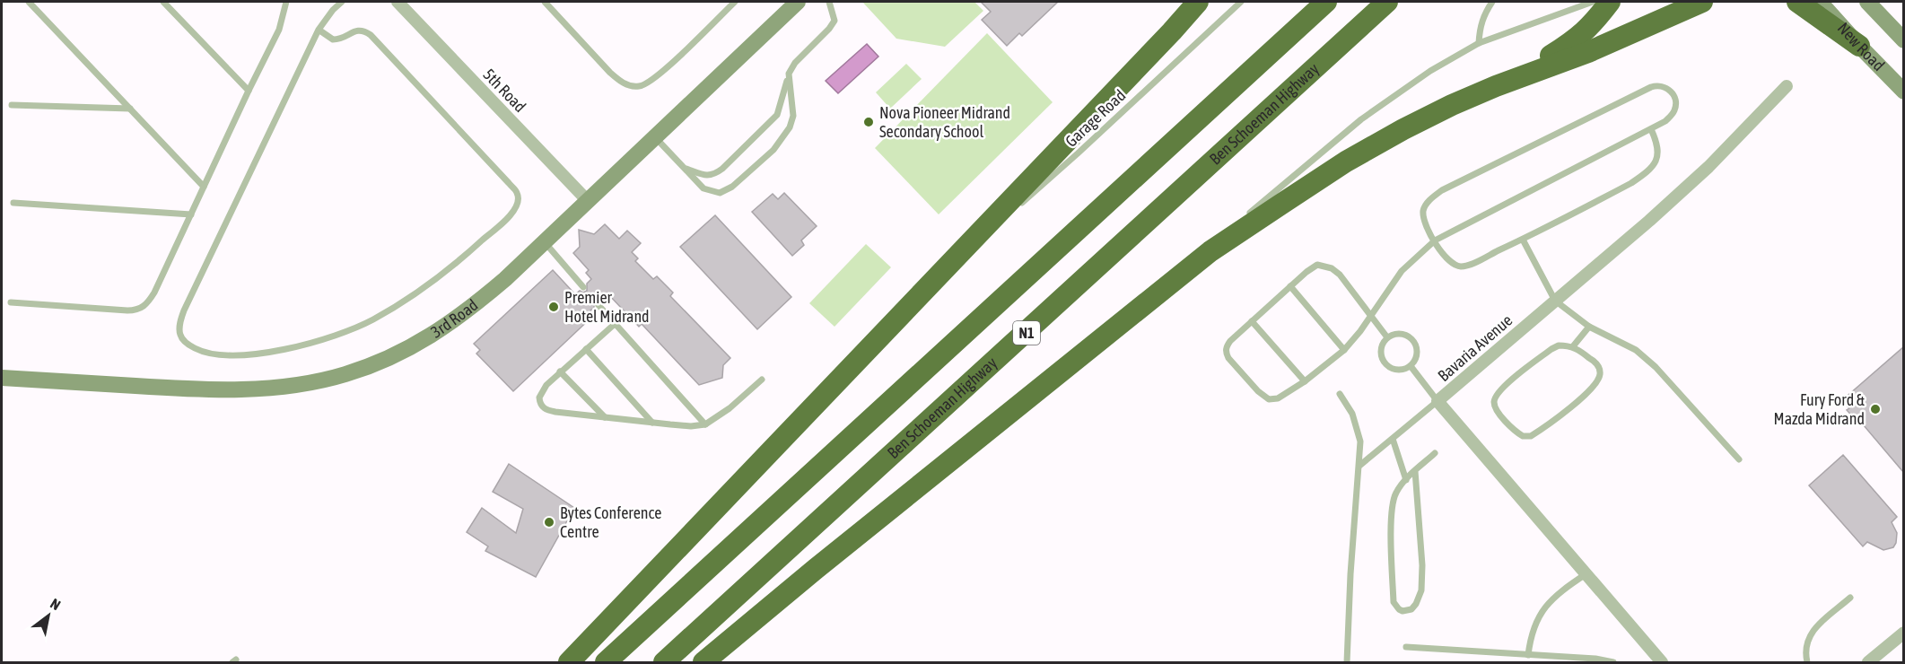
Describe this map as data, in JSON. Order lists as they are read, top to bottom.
{
  "streets": {
    "highway": ["Ben Schoeman Highway", "N1"],
    "street": [
      "New Road",
      "5th Road",
      "3rd Road",
      "Bavaria Avenue"
    ],
    "lane": ["Garage Road"]
  },
  "crossings": [
    ["5th Road", "3rd Road"]
  ],
  "places": [
    "Nova Pioneer Midrand Secondary School",
    "Premier Hotel Midrand",
    "Fury Ford & Mazda Midrand",
    "Bytes Conference Centre"
  ],
  "north": "top right"
}
